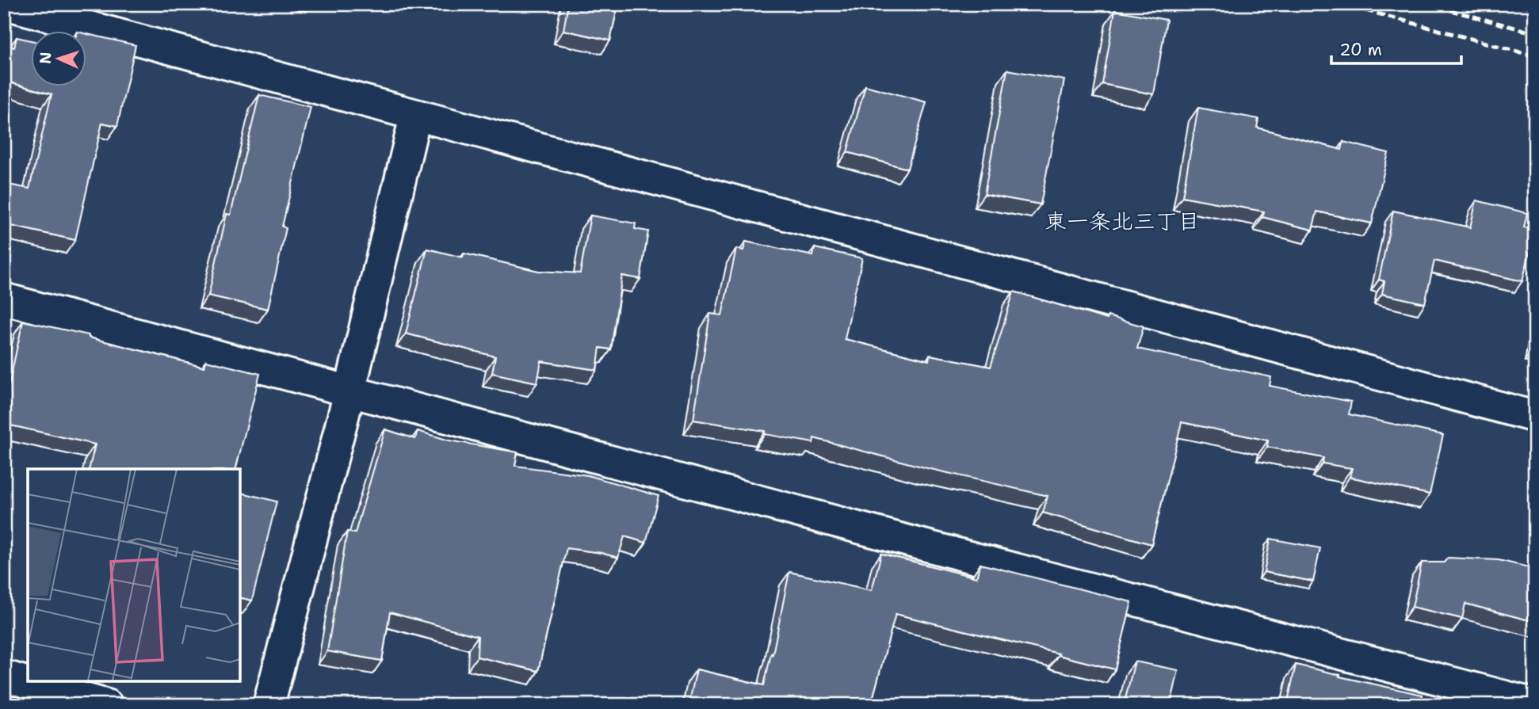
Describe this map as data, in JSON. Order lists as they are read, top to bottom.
{
  "districts": ["東一条北三丁目"],
  "scale_bar": "20 m",
  "north": "left"
}
